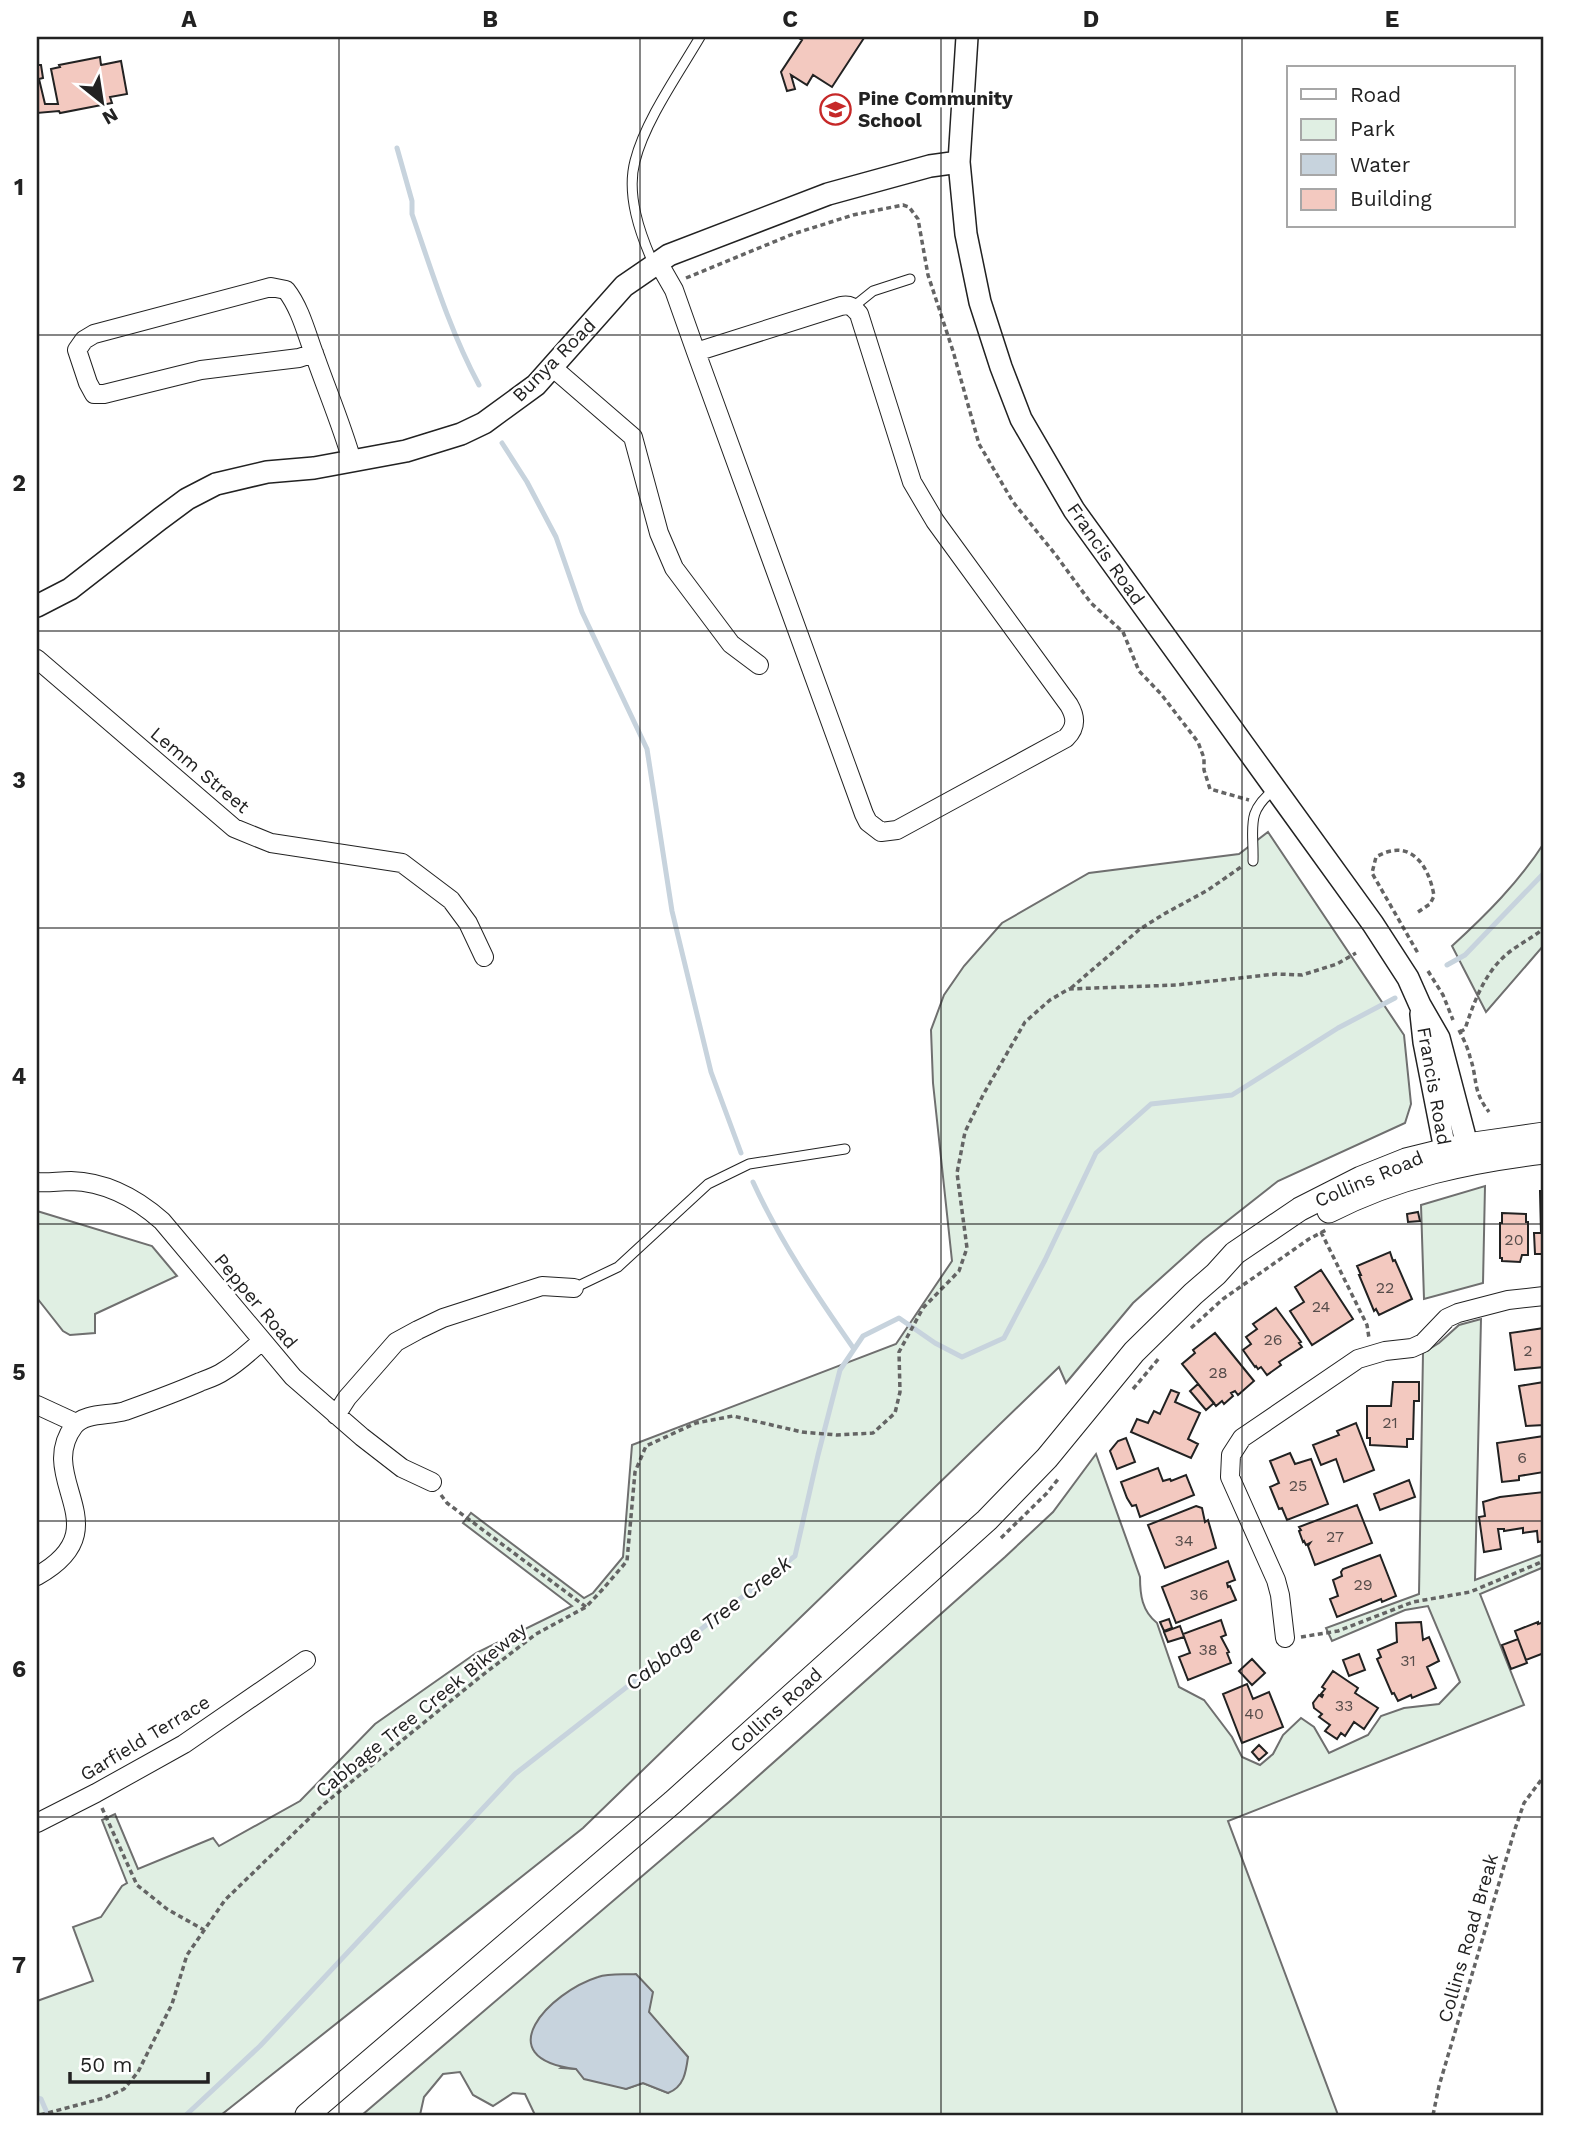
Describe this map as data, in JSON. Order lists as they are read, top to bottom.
{
  "streets": {
    "main road": ["Collins Road"],
    "street": [
      "Bunya Road",
      "Francis Road",
      "Lemm Street",
      "Pepper Road",
      "Garfield Terrace"
    ],
    "path": ["Cabbage Tree Creek Bikeway", "Collins Road Break"]
  },
  "crossings": [
    ["Bunya Road", "Francis Road"],
    ["Francis Road", "Collins Road"]
  ],
  "water": ["Cabbage Tree Creek"],
  "places": {
    "school or university": ["Pine Community School"]
  },
  "house_numbers": [
    "20",
    "22",
    "24",
    "26",
    "2",
    "28",
    "21",
    "6",
    "25",
    "27",
    "34",
    "29",
    "36",
    "38",
    "31",
    "33",
    "40"
  ],
  "legend": [
    "Road",
    "Park",
    "Water",
    "Building"
  ],
  "scale_bar": "50 m",
  "north": "bottom right",
  "grid": {
    "columns": [
      "A",
      "B",
      "C",
      "D",
      "E"
    ],
    "rows": [
      "1",
      "2",
      "3",
      "4",
      "5",
      "6",
      "7"
    ]
  }
}
